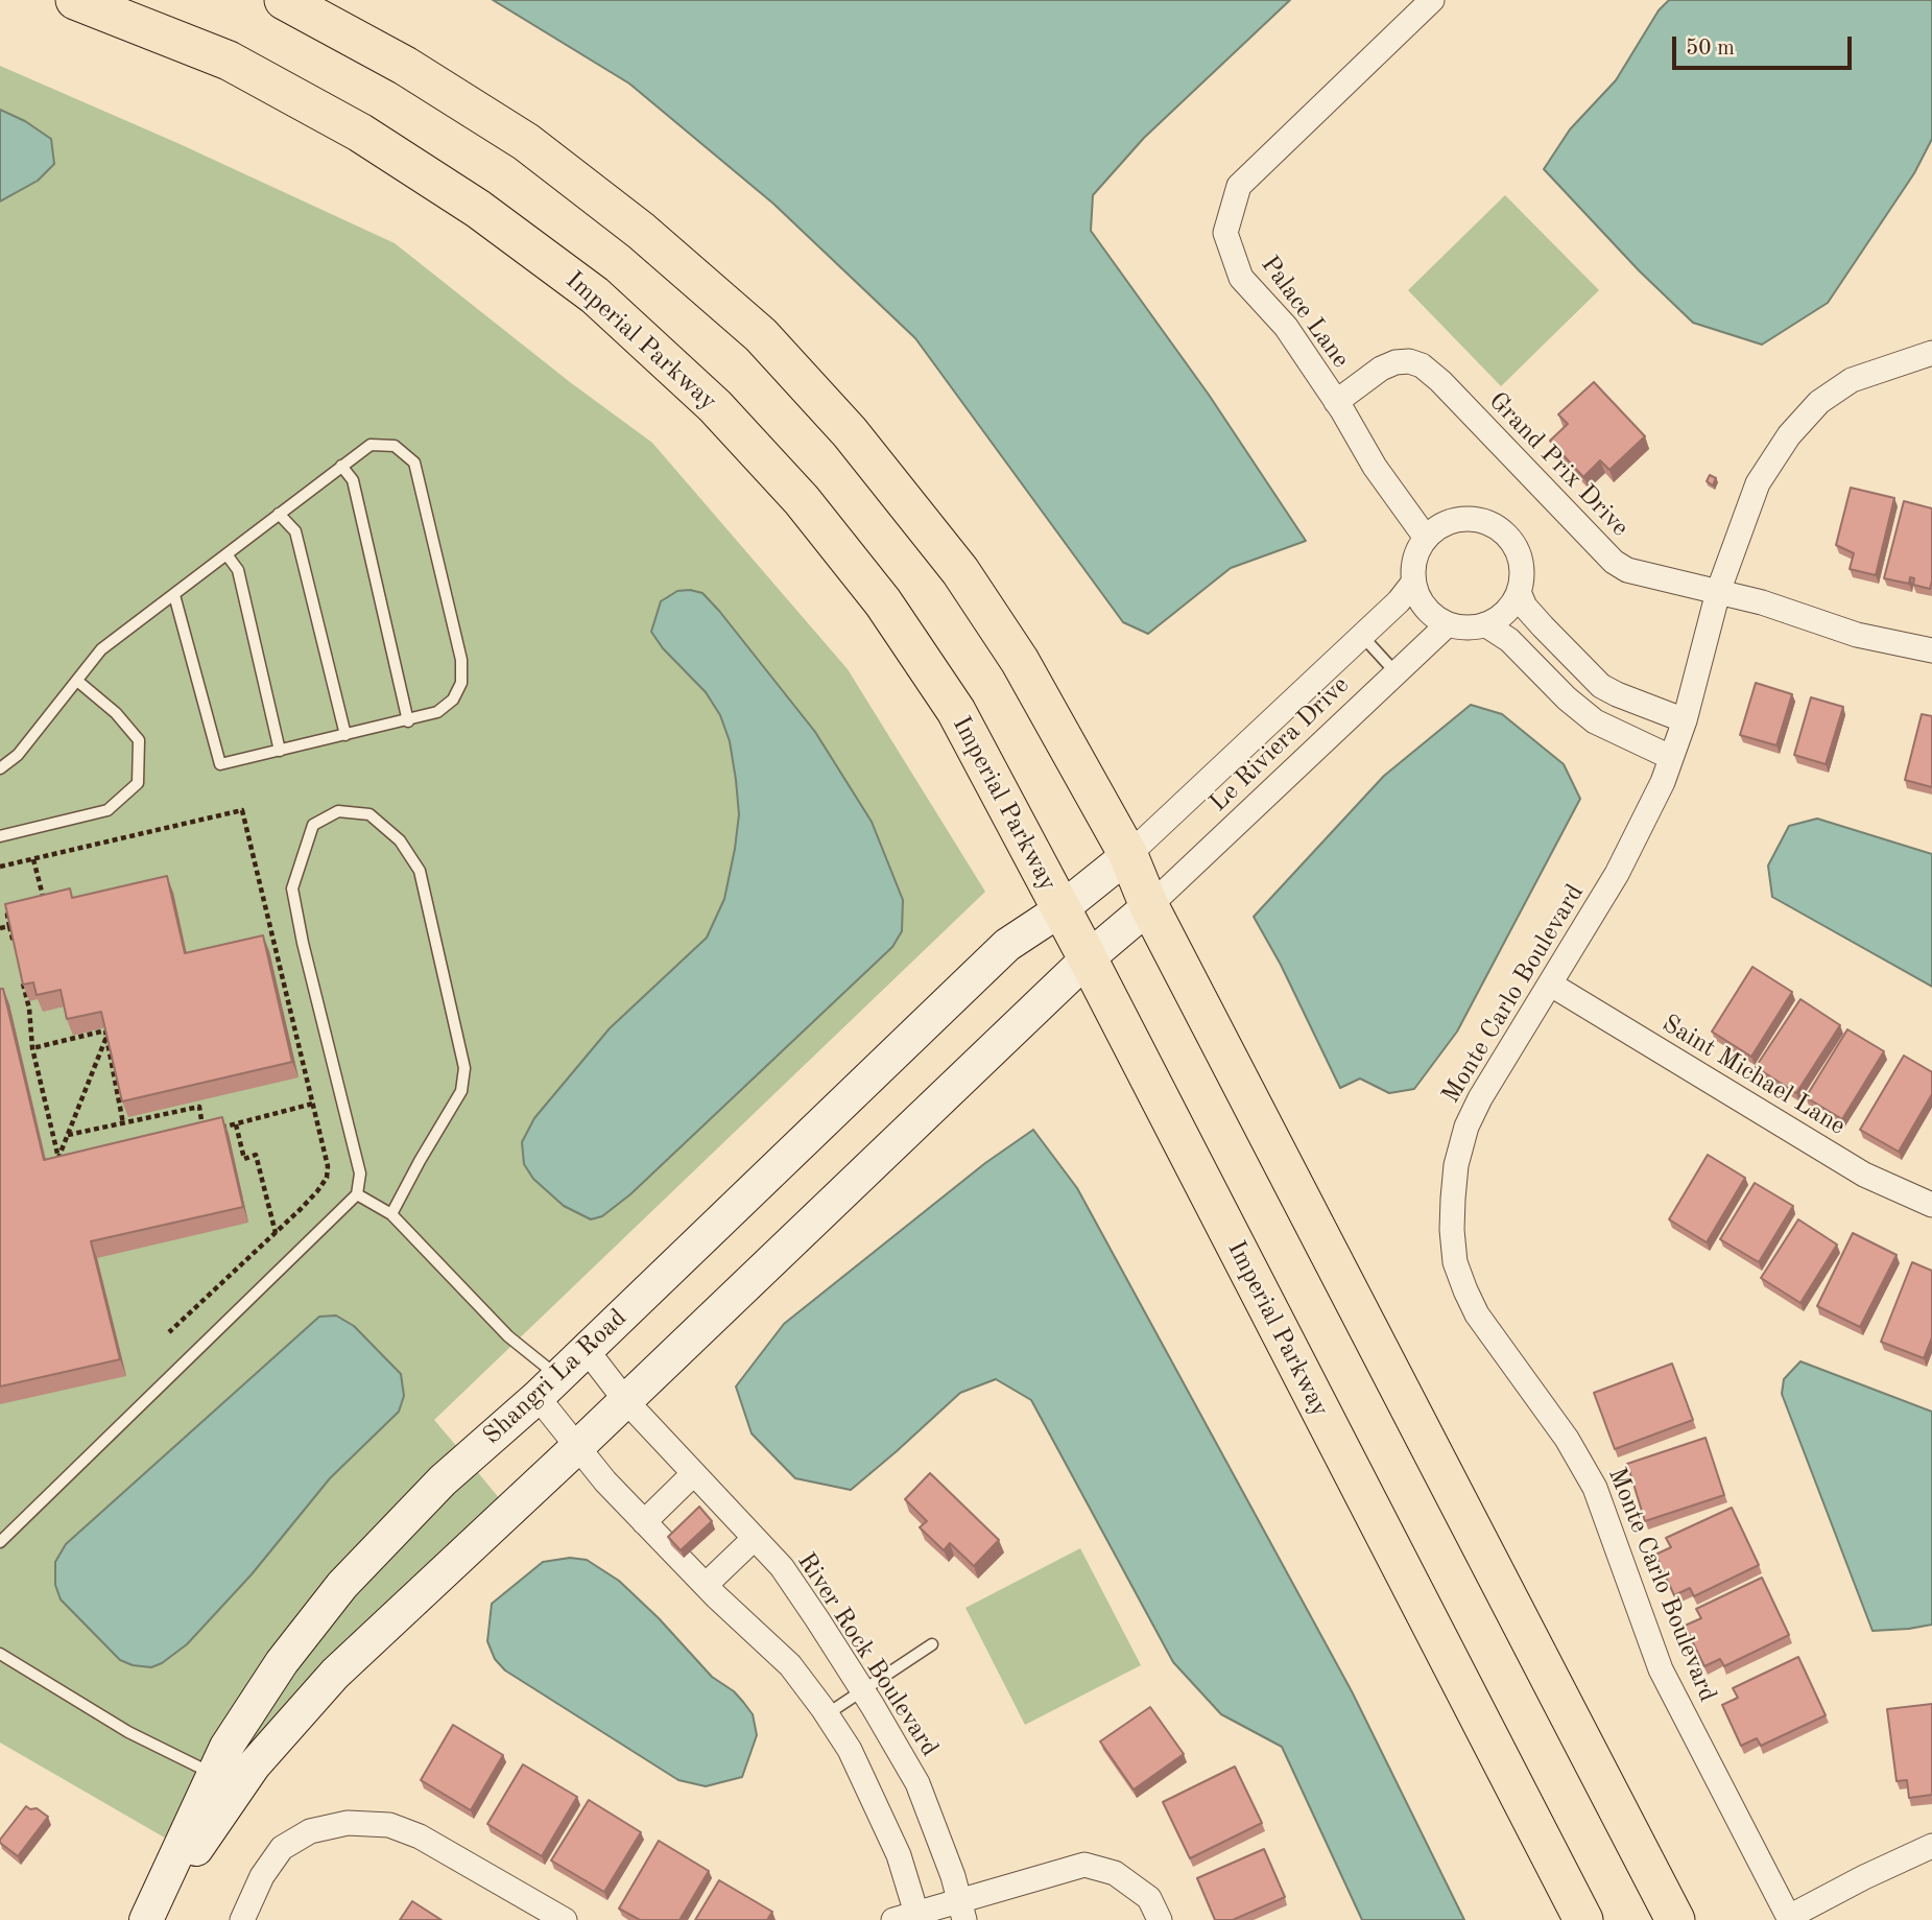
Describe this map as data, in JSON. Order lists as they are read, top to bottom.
{
  "streets": {
    "main road": ["Imperial Parkway"],
    "street": [
      "Palace Lane",
      "Grand Prix Drive",
      "Le Riviera Drive",
      "Monte Carlo Boulevard",
      "Saint Michael Lane",
      "Shangri La Road",
      "River Rock Boulevard"
    ]
  },
  "crossings": [
    ["Palace Lane", "Grand Prix Drive"],
    ["Palace Lane", "Le Riviera Drive"],
    ["Imperial Parkway", "Shangri La Road"],
    ["Grand Prix Drive", "Monte Carlo Boulevard"],
    ["Le Riviera Drive", "Shangri La Road"],
    ["Monte Carlo Boulevard", "Saint Michael Lane"],
    ["Shangri La Road", "River Rock Boulevard"]
  ],
  "scale_bar": "50 m"
}
